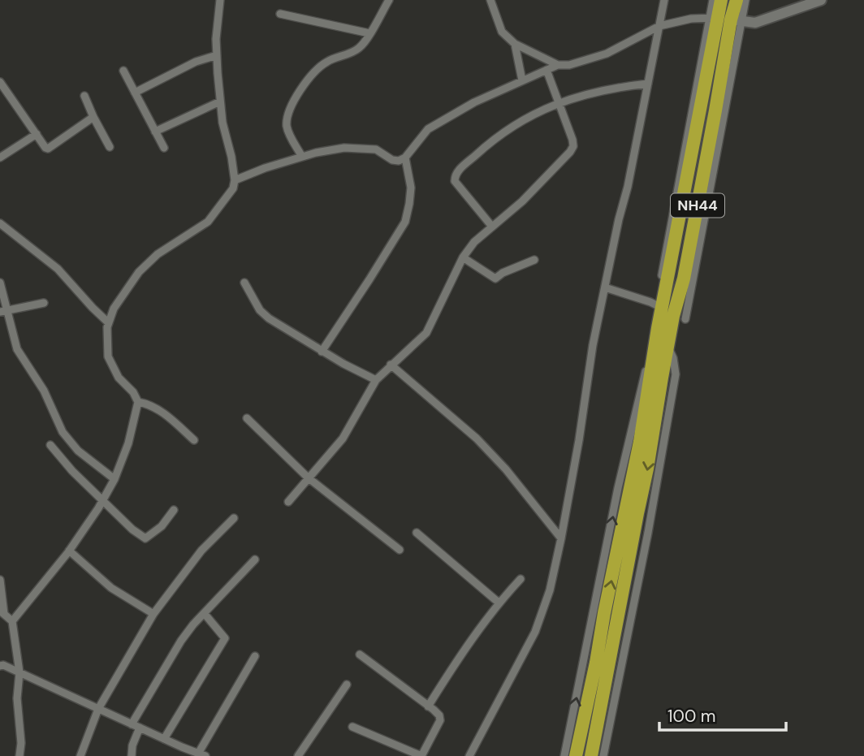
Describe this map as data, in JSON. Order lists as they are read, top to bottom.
{
  "streets": {
    "highway": ["NH44"]
  },
  "scale_bar": "100 m"
}
